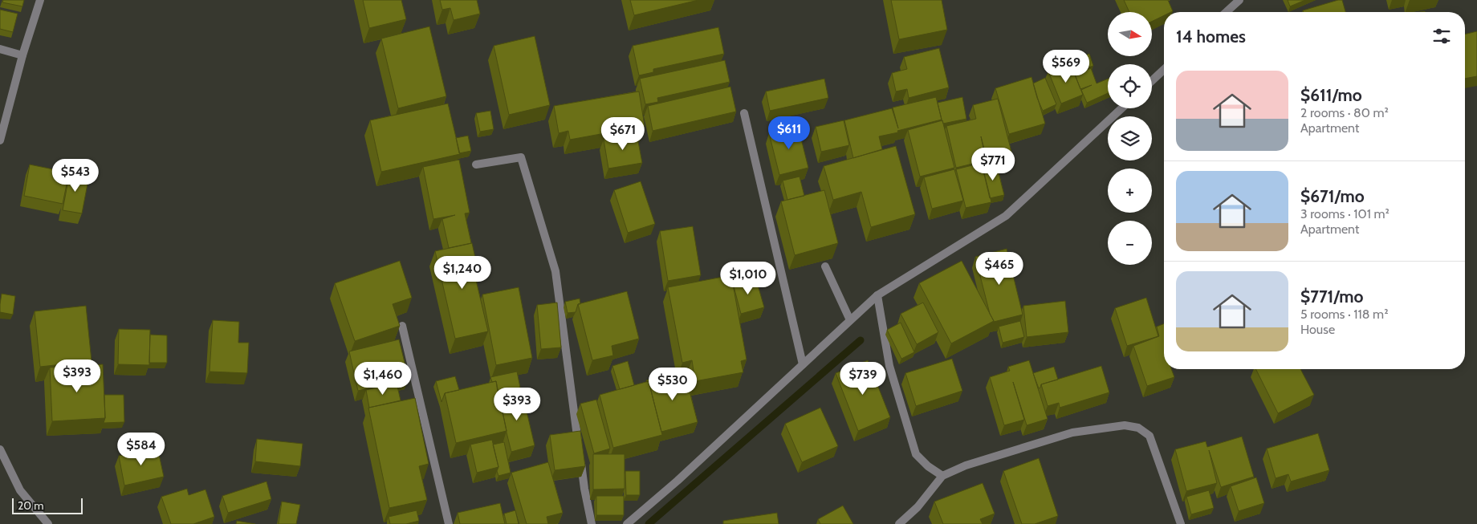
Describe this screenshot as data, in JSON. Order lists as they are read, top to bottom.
{
  "scale_bar": "20 m",
  "north": "right",
  "page": {
    "map_buttons": ["+", "−"],
    "heading": "14 homes",
    "price": [
      "$569",
      "$611",
      "$671",
      "$771",
      "$543",
      "$465",
      "$1,240",
      "$1,010",
      "$393",
      "$1,460",
      "$739",
      "$530",
      "$393",
      "$584"
    ],
    "list": [
      {
        "name": "$611/mo",
        "note": "2 rooms · 80 m² · Apartment"
      },
      {
        "name": "$671/mo",
        "note": "3 rooms · 101 m² · Apartment"
      },
      {
        "name": "$771/mo",
        "note": "5 rooms · 118 m² · House"
      }
    ],
    "scale": "20 m"
  }
}
